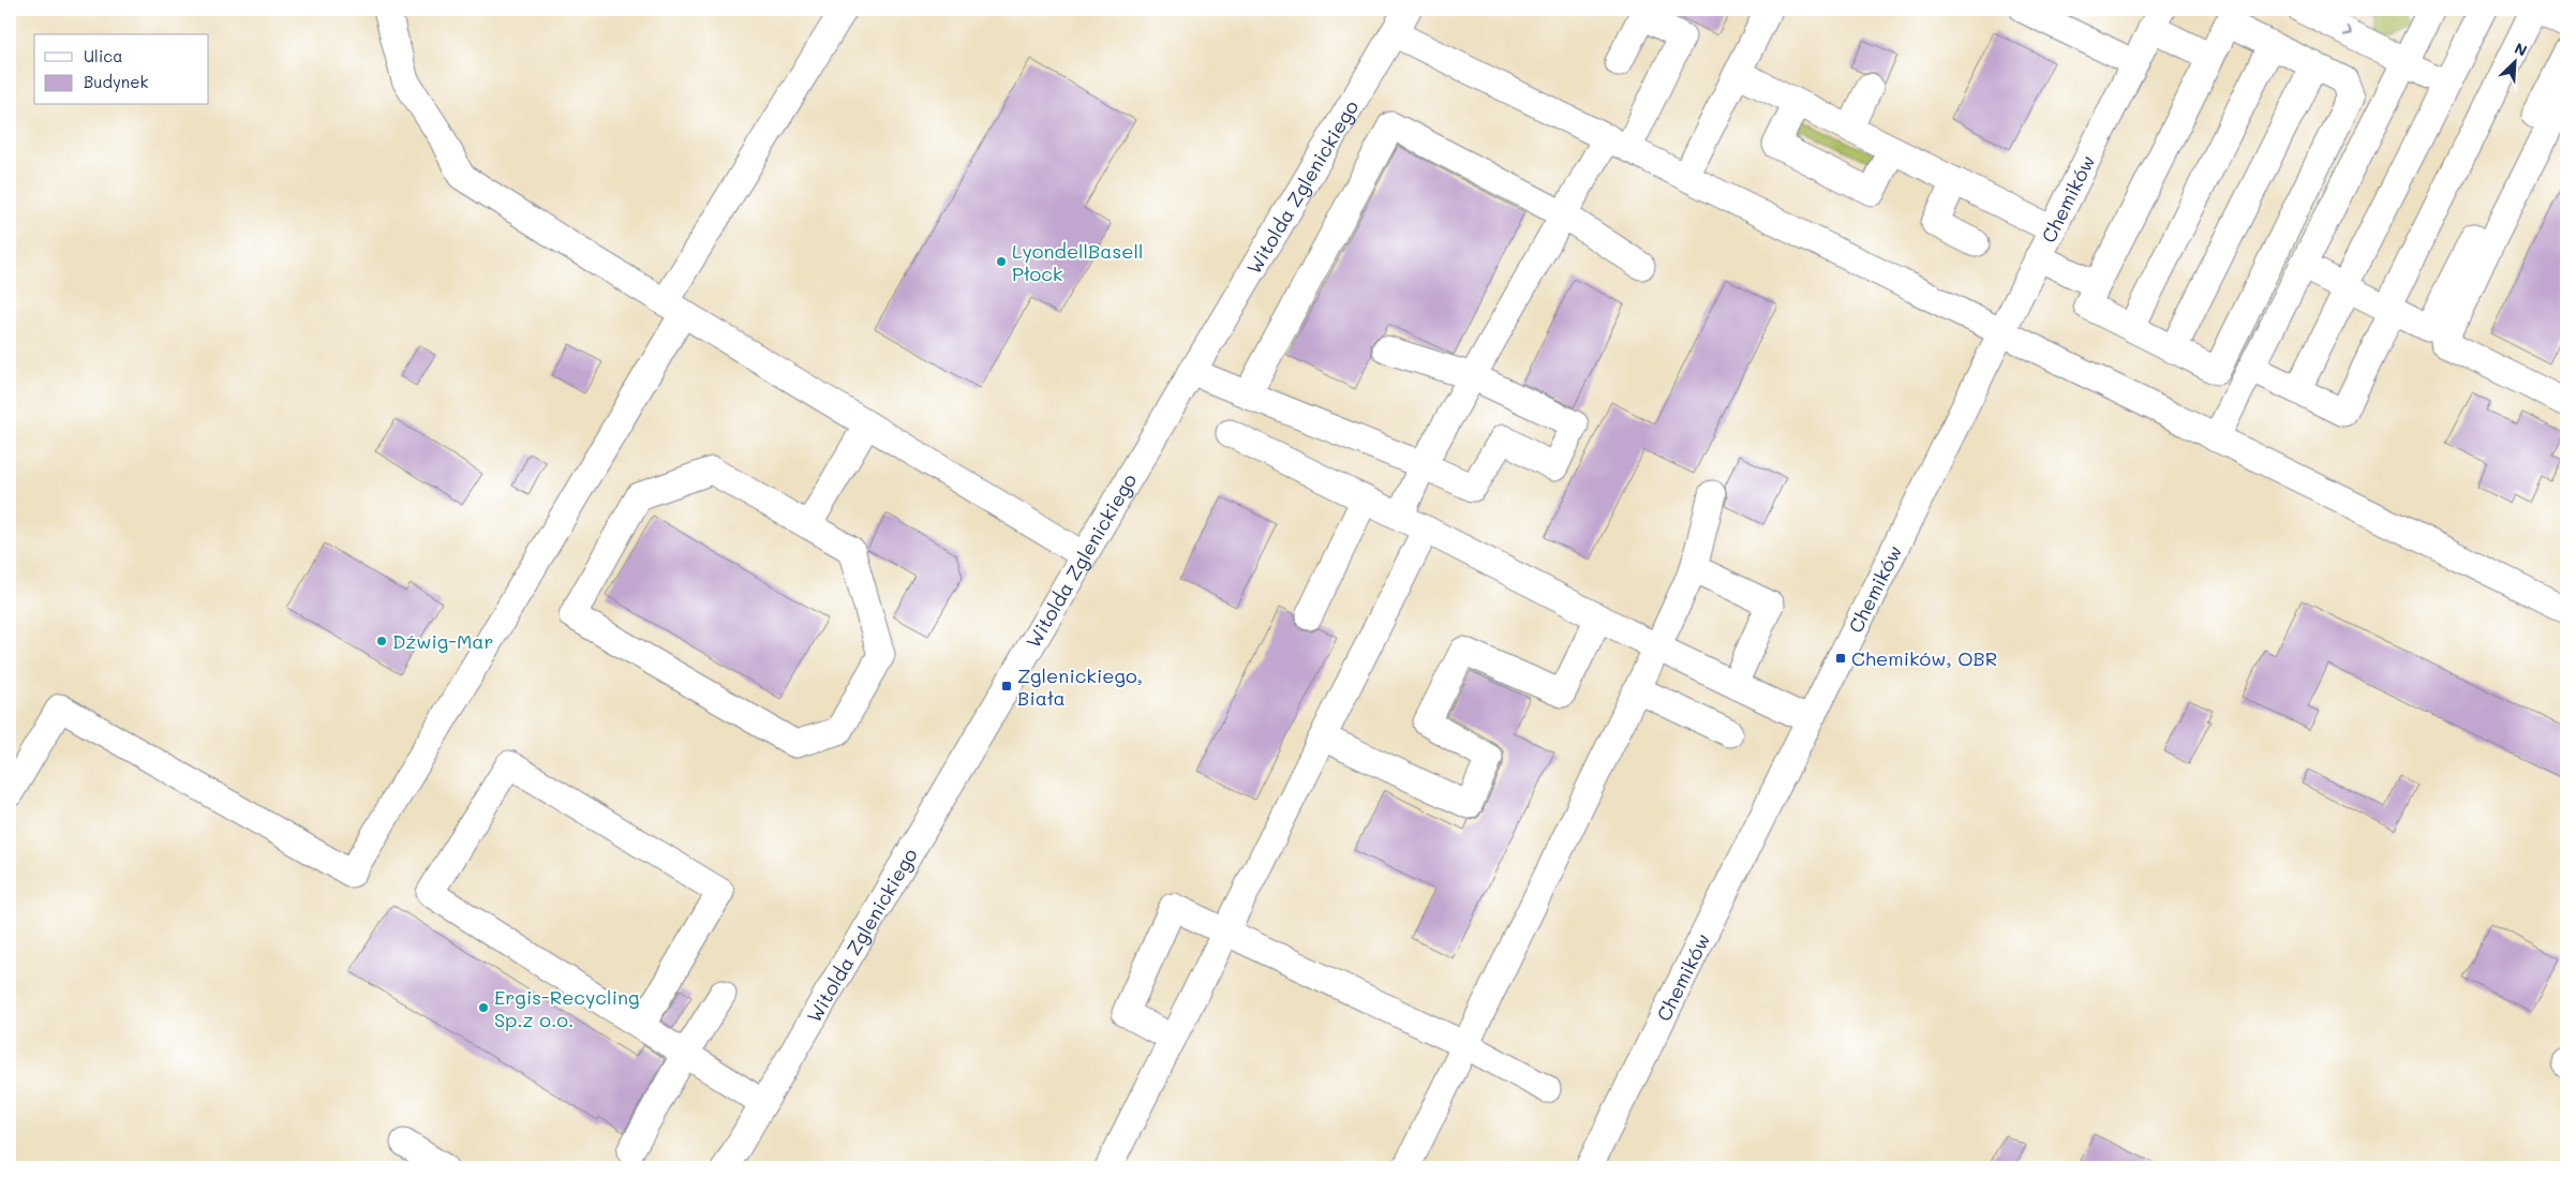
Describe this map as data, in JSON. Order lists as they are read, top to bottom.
{
  "streets": {
    "street": ["Witolda Zglenickiego", "Chemików"]
  },
  "places": {
    "other": ["LyondellBasell Płock", "Dźwig-Mar", "Ergis-Recycling Sp.z o.o."],
    "transit": ["Chemików, OBR", "Zglenickiego, Biała"]
  },
  "legend": ["Ulica", "Budynek"],
  "north": "top right"
}
